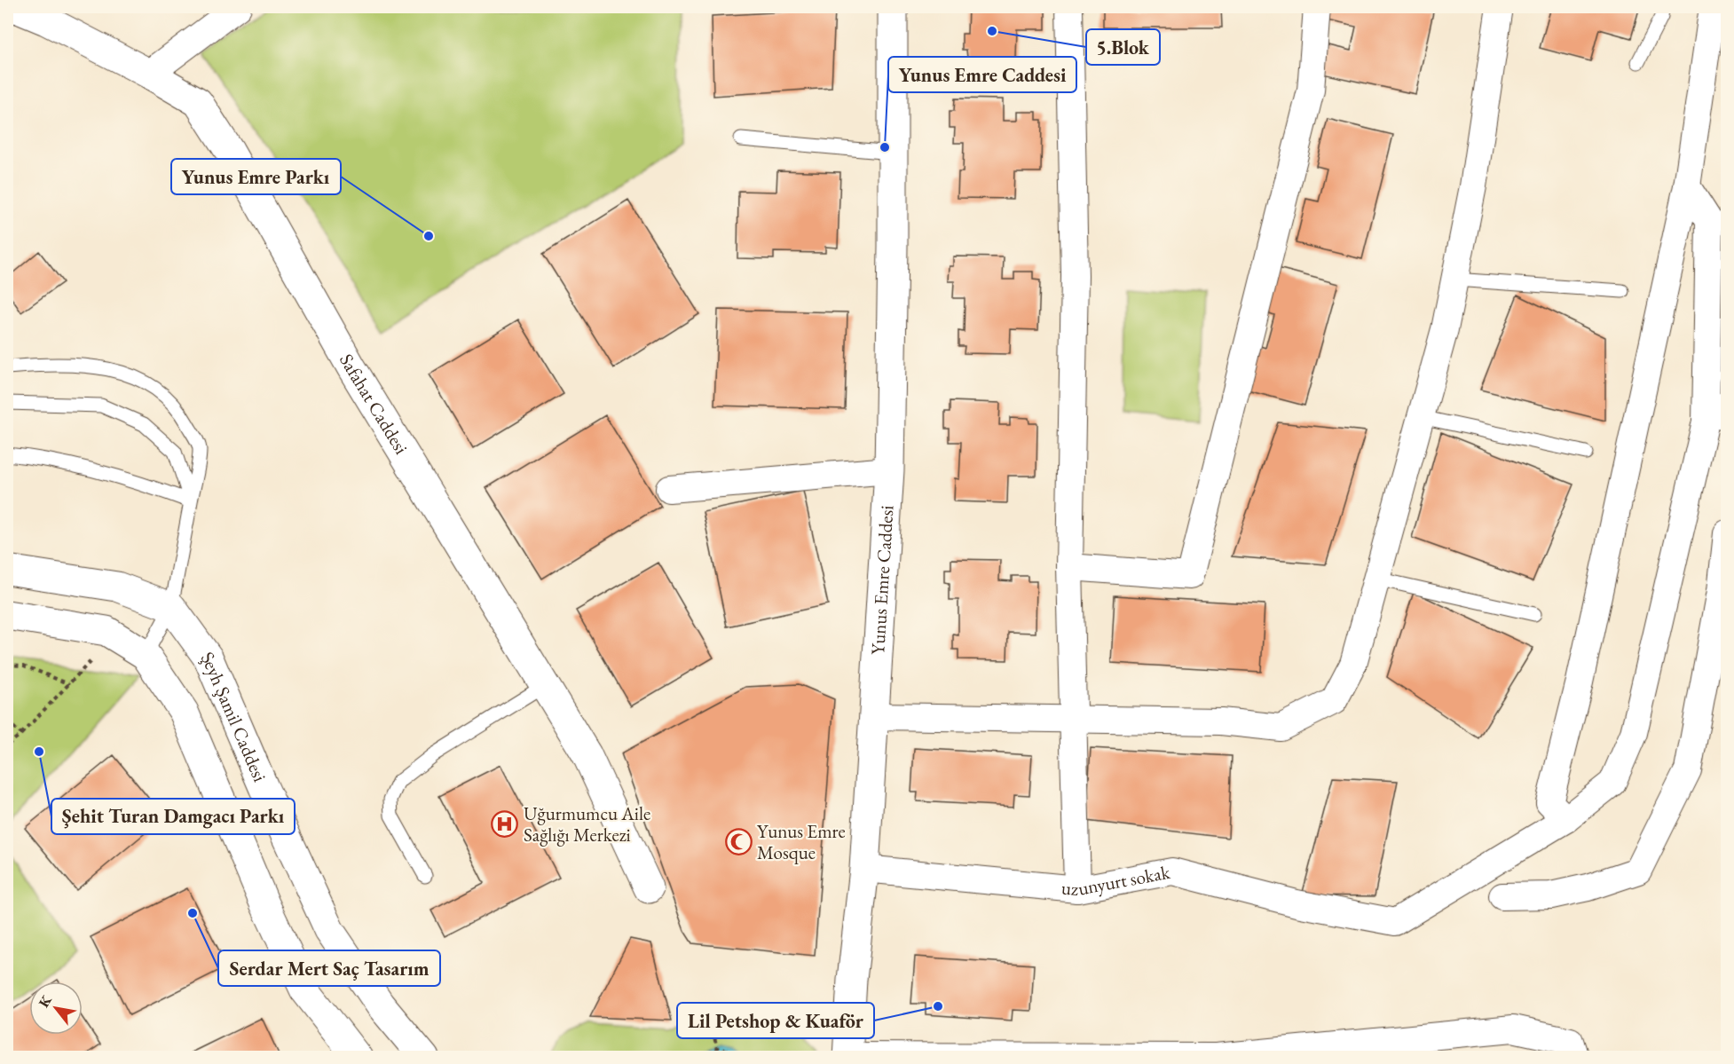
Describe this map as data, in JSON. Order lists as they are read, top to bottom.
{
  "streets": {
    "street": [
      "Safahat Caddesi",
      "Yunus Emre Caddesi",
      "Şeyh Şamil Caddesi",
      "uzunyurt sokak"
    ]
  },
  "crossings": [
    ["Yunus Emre Caddesi", "uzunyurt sokak"]
  ],
  "places": {
    "other": [
      "5.Blok",
      "Yunus Emre Caddesi",
      "Yunus Emre Parkı",
      "Şehit Turan Damgacı Parkı",
      "Serdar Mert Saç Tasarım",
      "Lil Petshop & Kuaför"
    ],
    "hospital": ["Uğurmumcu Aile Sağlığı Merkezi"],
    "mosque": ["Yunus Emre Mosque"]
  },
  "north": "top left"
}
